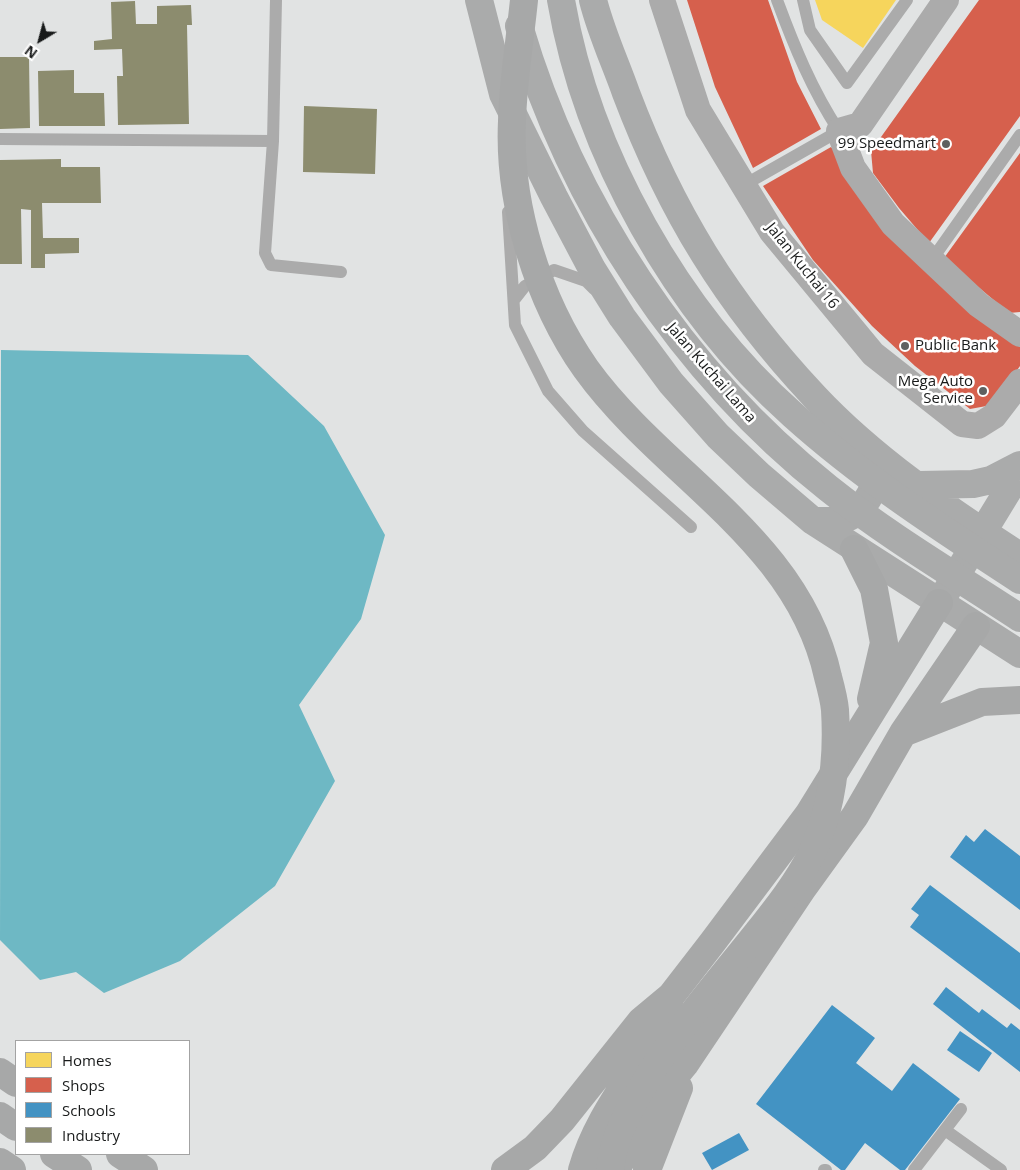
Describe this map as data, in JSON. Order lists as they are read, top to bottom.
{
  "streets": {
    "main road": ["Jalan Kuchai Lama"],
    "street": ["Jalan Kuchai 16"]
  },
  "places": ["99 Speedmart", "Public Bank", "Mega Auto Service"],
  "legend": [
    "Homes",
    "Shops",
    "Schools",
    "Industry"
  ],
  "north": "bottom left"
}
